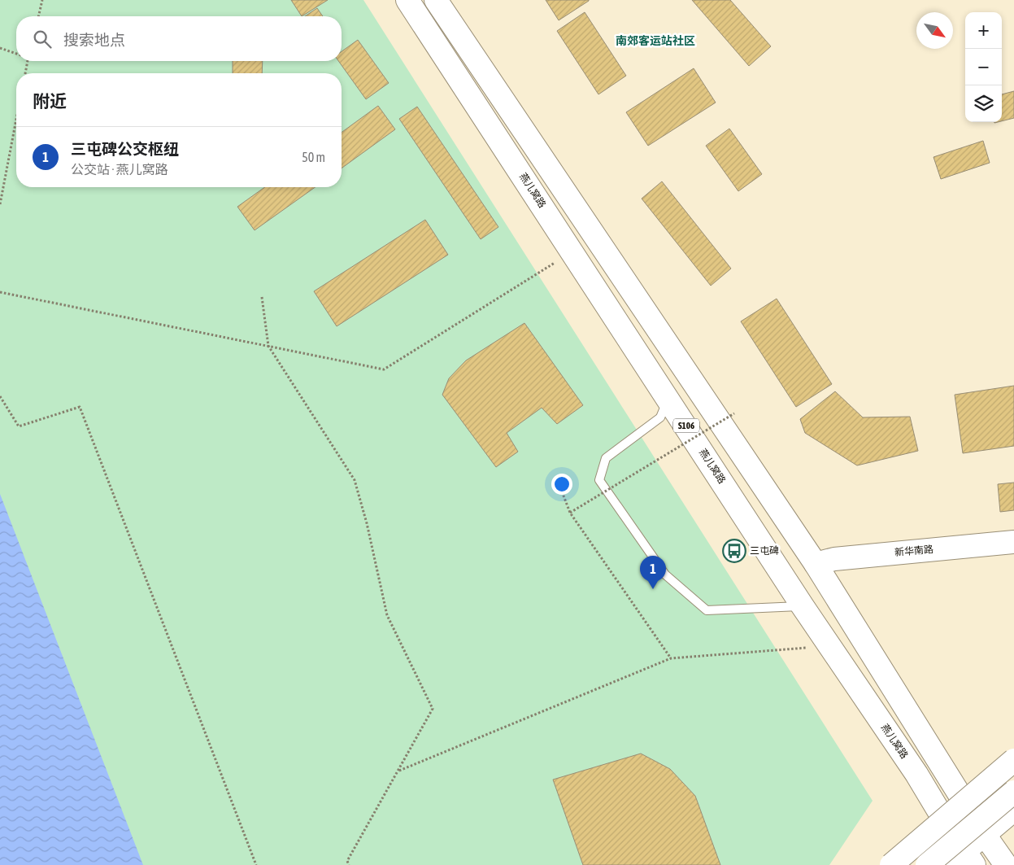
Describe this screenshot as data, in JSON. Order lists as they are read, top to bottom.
{
  "streets": {
    "main road": ["燕儿窝路", "S106", "新华南路"]
  },
  "districts": ["南郊客运站社区"],
  "places": {
    "bus stop": ["三屯碑"]
  },
  "north": "bottom right",
  "page": {
    "map_buttons": ["+", "−"],
    "search": "搜索地点",
    "heading": "附近",
    "list": [
      {
        "mark": "1",
        "name": "三屯碑公交枢纽",
        "note": "公交站 · 燕儿窝路",
        "value": "50 m"
      }
    ],
    "pins": "1"
  }
}
